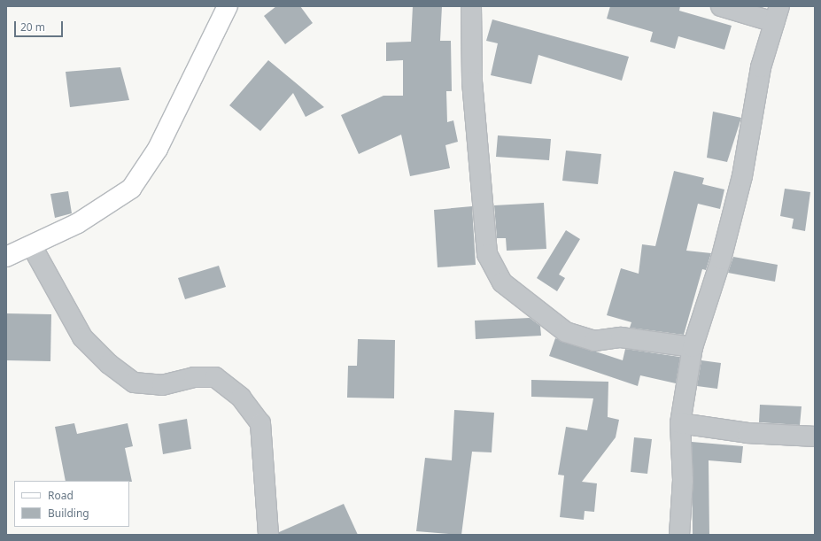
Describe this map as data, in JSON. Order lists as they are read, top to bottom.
{
  "legend": ["Road", "Building"],
  "scale_bar": "20 m"
}
